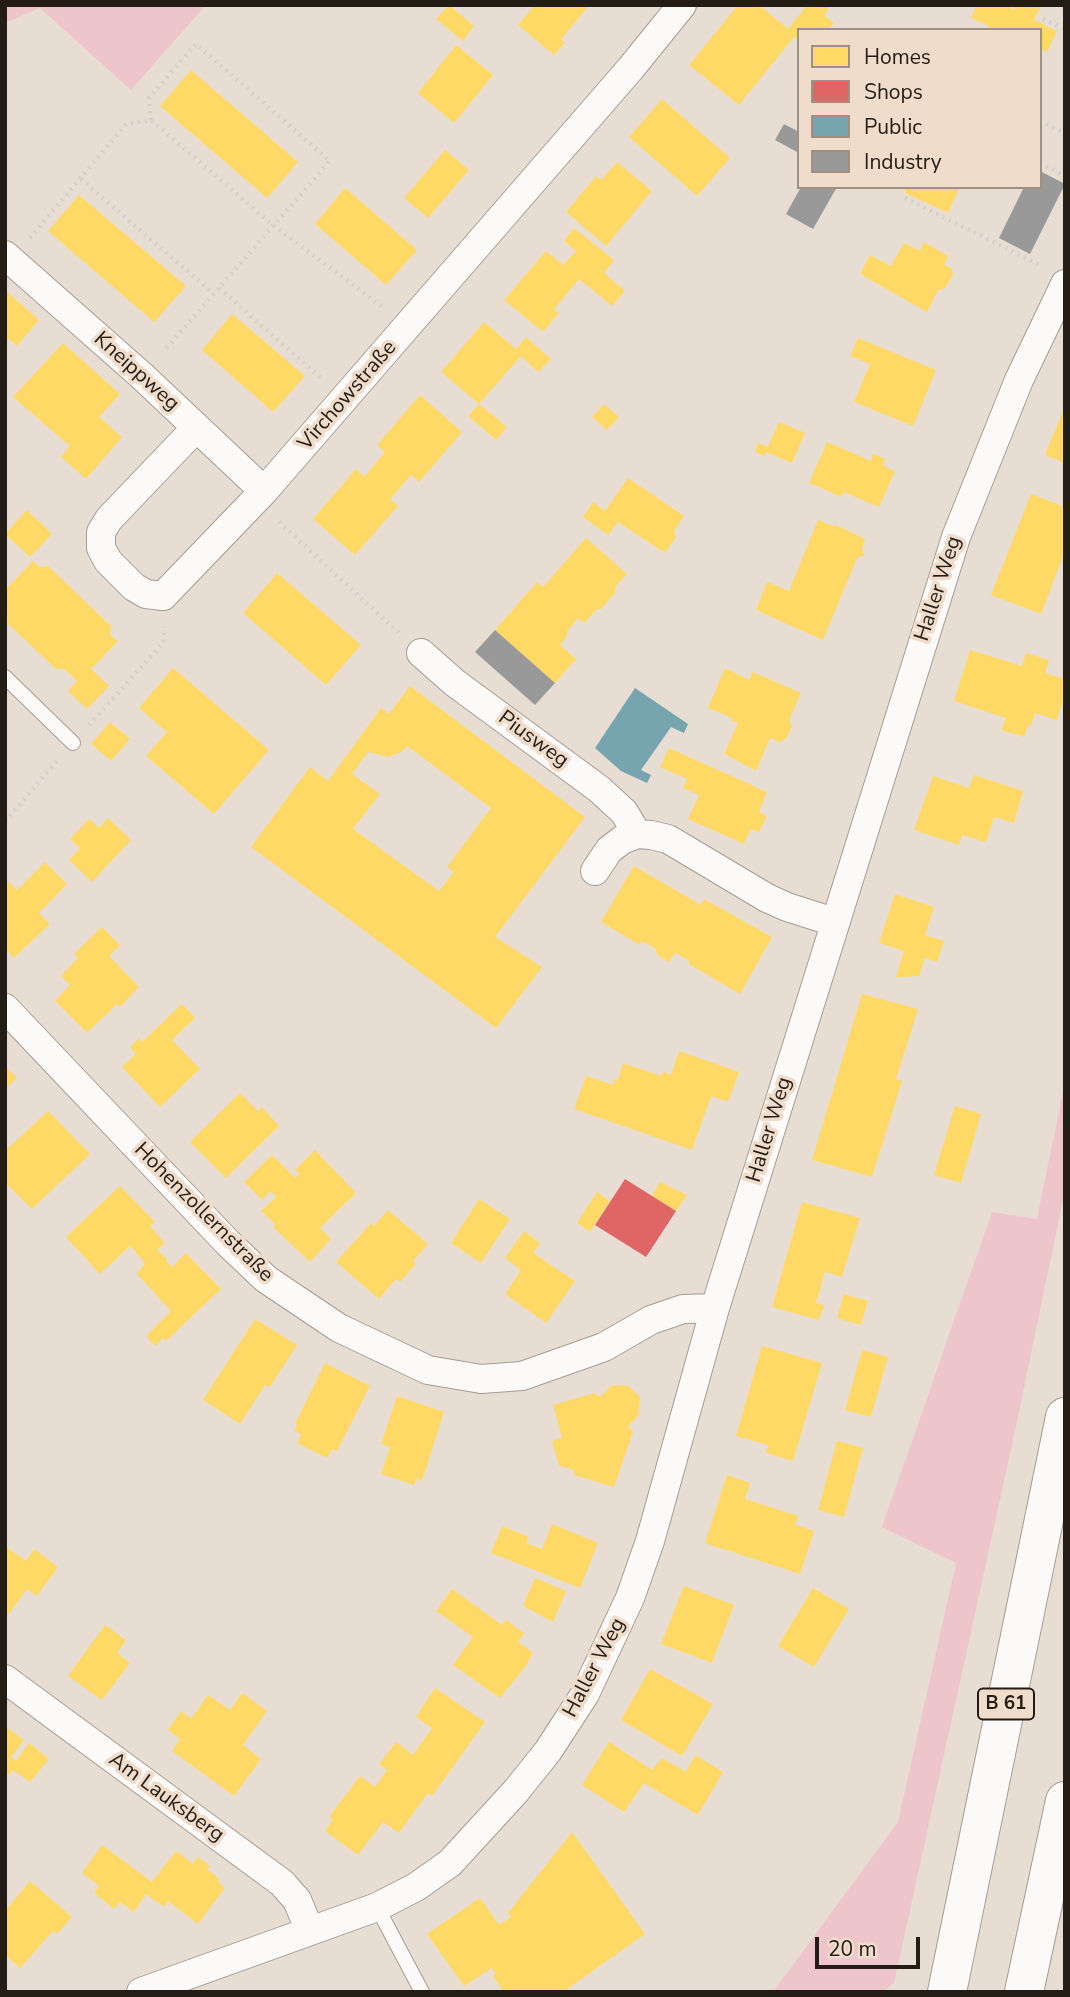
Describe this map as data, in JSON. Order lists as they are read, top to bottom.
{
  "streets": {
    "highway": ["B 61"],
    "street": [
      "Kneippweg",
      "Virchowstraße",
      "Haller Weg",
      "Piusweg",
      "Hohenzollernstraße",
      "Am Lauksberg"
    ]
  },
  "crossings": [
    ["Kneippweg", "Virchowstraße"],
    ["Haller Weg", "Hohenzollernstraße"],
    ["Haller Weg", "Am Lauksberg"]
  ],
  "legend": [
    "Homes",
    "Shops",
    "Public",
    "Industry"
  ],
  "scale_bar": "20 m"
}
